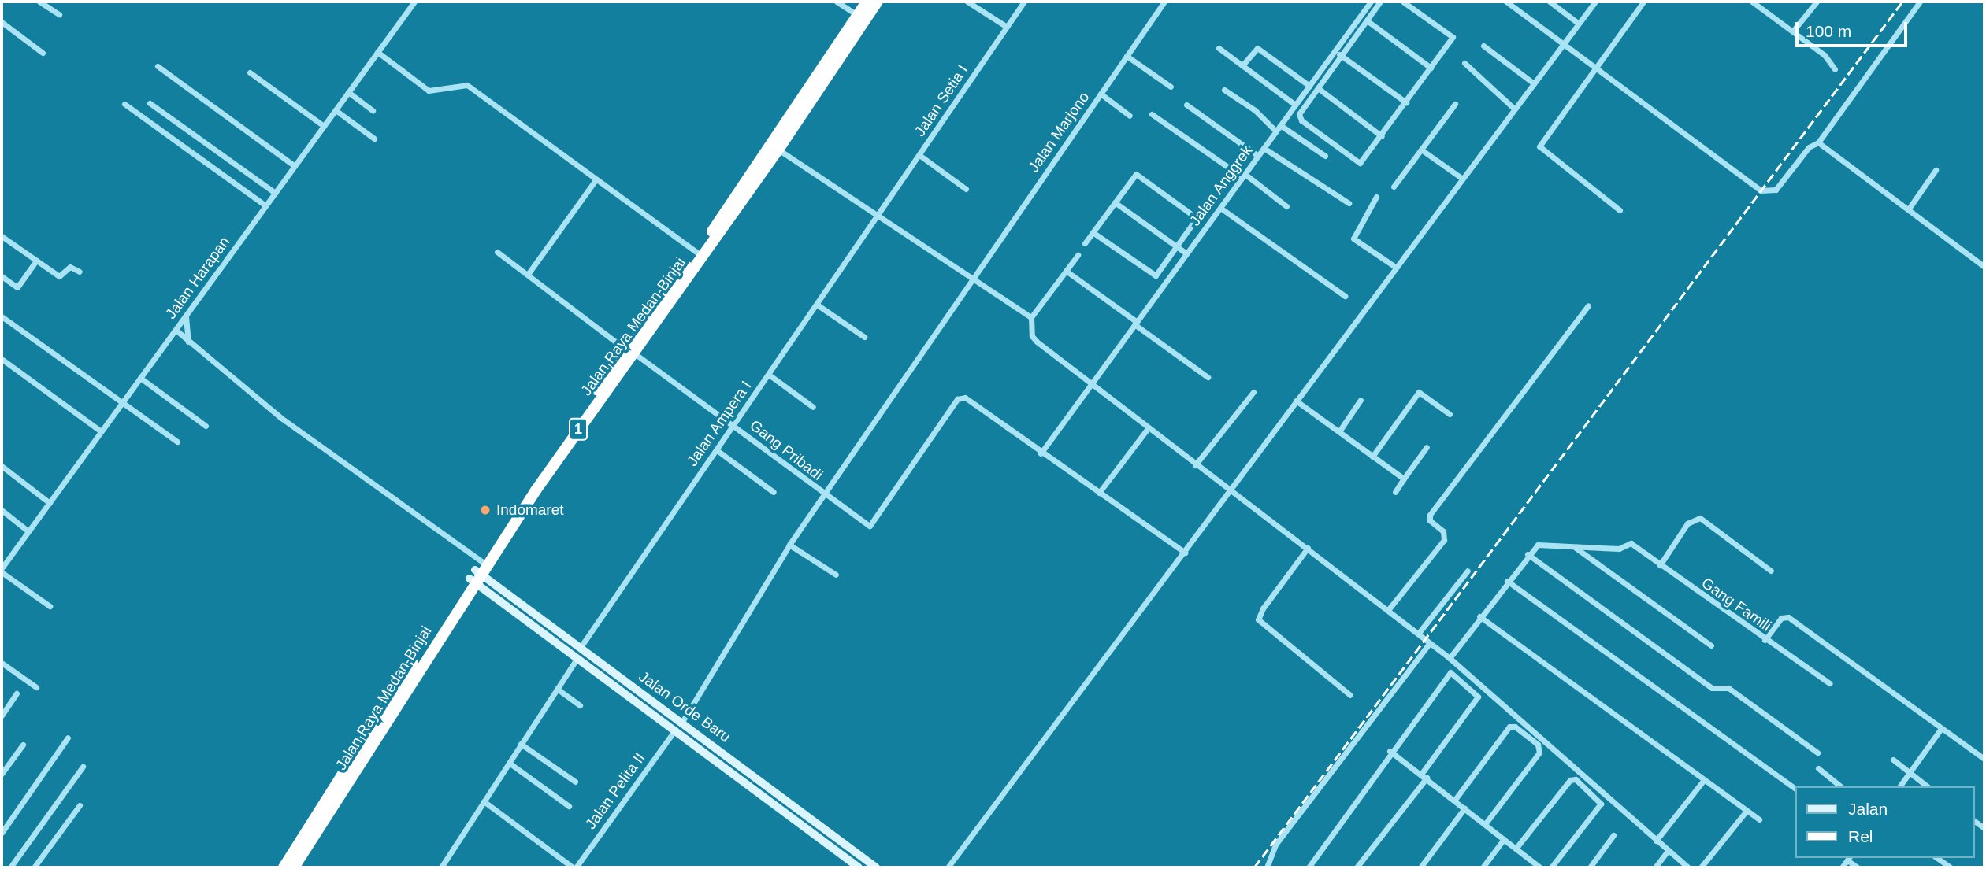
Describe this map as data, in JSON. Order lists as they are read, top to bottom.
{
  "streets": {
    "highway": ["Jalan Raya Medan-Binjai", "1"],
    "main road": ["Jalan Orde Baru"],
    "street": [
      "Jalan Setia I",
      "Jalan Marjono",
      "Jalan Anggrek",
      "Jalan Harapan",
      "Jalan Ampera I",
      "Gang Pribadi",
      "Gang Famili",
      "Jalan Pelita II"
    ]
  },
  "crossings": [
    ["Jalan Setia I", "Jalan Ampera I"],
    ["Jalan Marjono", "Gang Pribadi"],
    ["Jalan Marjono", "Jalan Orde Baru"],
    ["Jalan Anggrek", "Gang Pribadi"],
    ["Jalan Raya Medan-Binjai", "Gang Pribadi"],
    ["Jalan Raya Medan-Binjai", "Jalan Orde Baru"],
    ["Jalan Ampera I", "Gang Pribadi"],
    ["Jalan Ampera I", "Jalan Orde Baru"],
    ["Jalan Orde Baru", "Jalan Pelita II"]
  ],
  "places": ["Indomaret"],
  "legend": ["Jalan", "Rel"],
  "scale_bar": "100 m"
}
